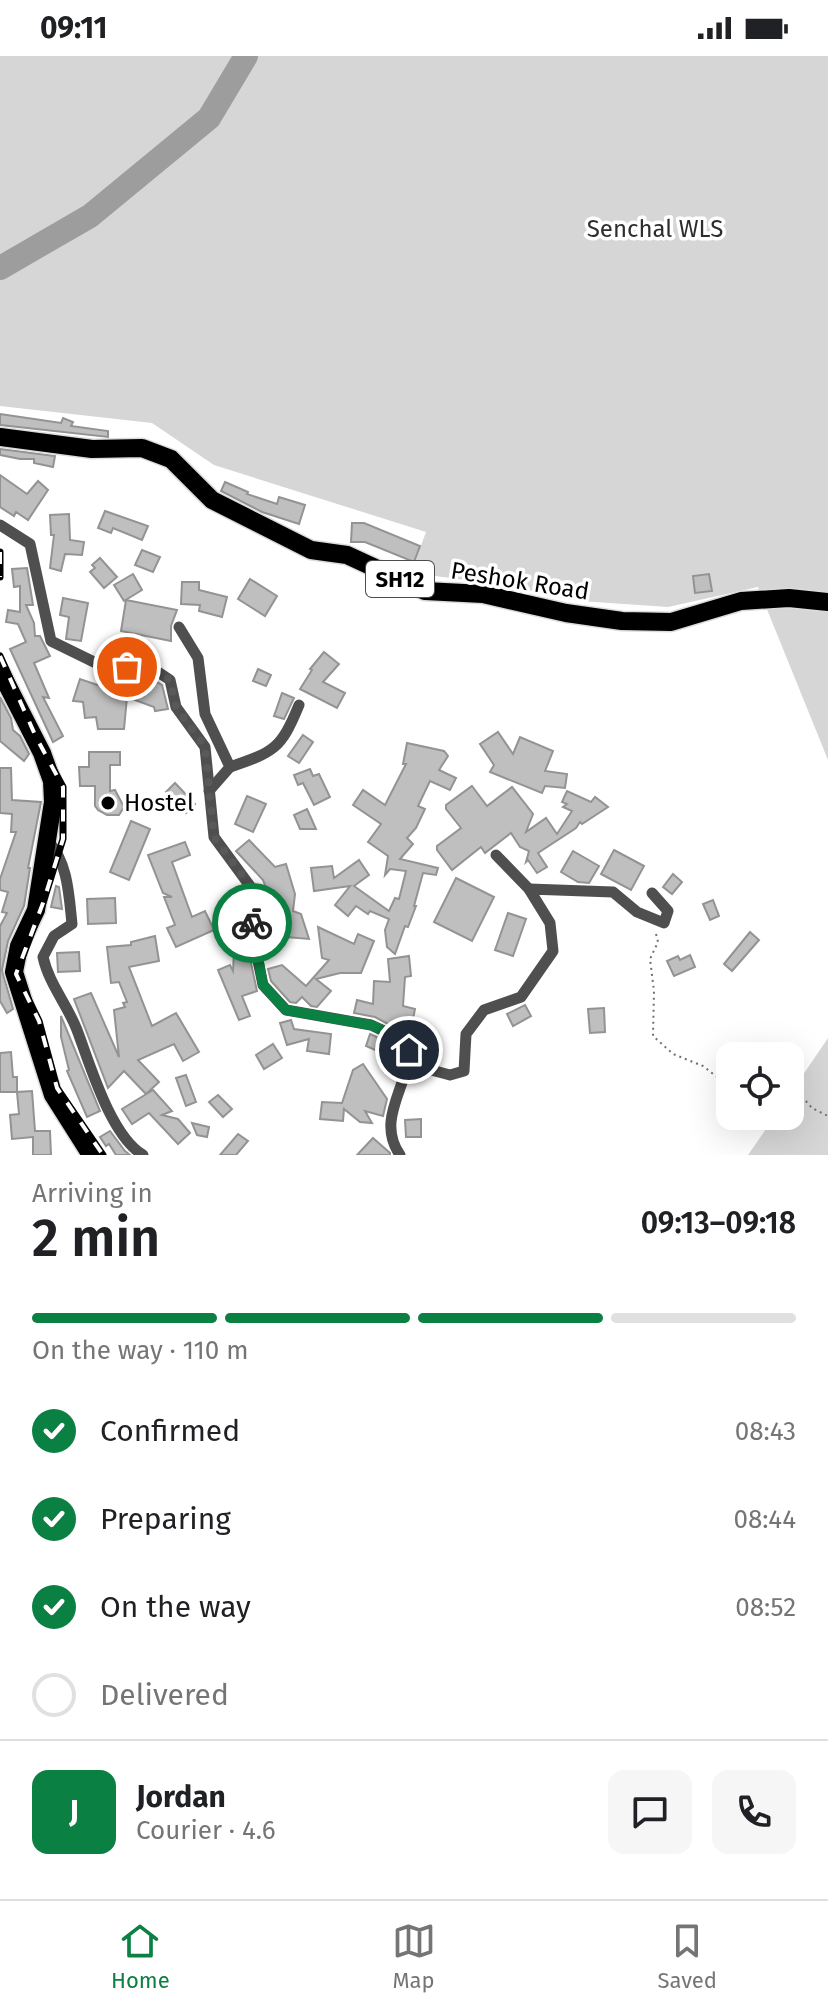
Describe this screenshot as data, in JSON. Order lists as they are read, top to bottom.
{
  "streets": {
    "main road": ["SH12", "Peshok Road"]
  },
  "parks": ["Senchal WLS"],
  "places": ["Hostel"],
  "page": {
    "status": "09:11",
    "heading": ["2 min", "Arriving in", "09:13–09:18"],
    "panel": ["Jordan", "Courier · 4.6"],
    "bar": "On the way · 110 m",
    "list": [
      ["Confirmed", "08:43"],
      ["Preparing", "08:44"],
      ["On the way", "08:52"],
      "Delivered"
    ],
    "round": "J",
    "tabs": ["Home", "Map", "Saved"]
  }
}
